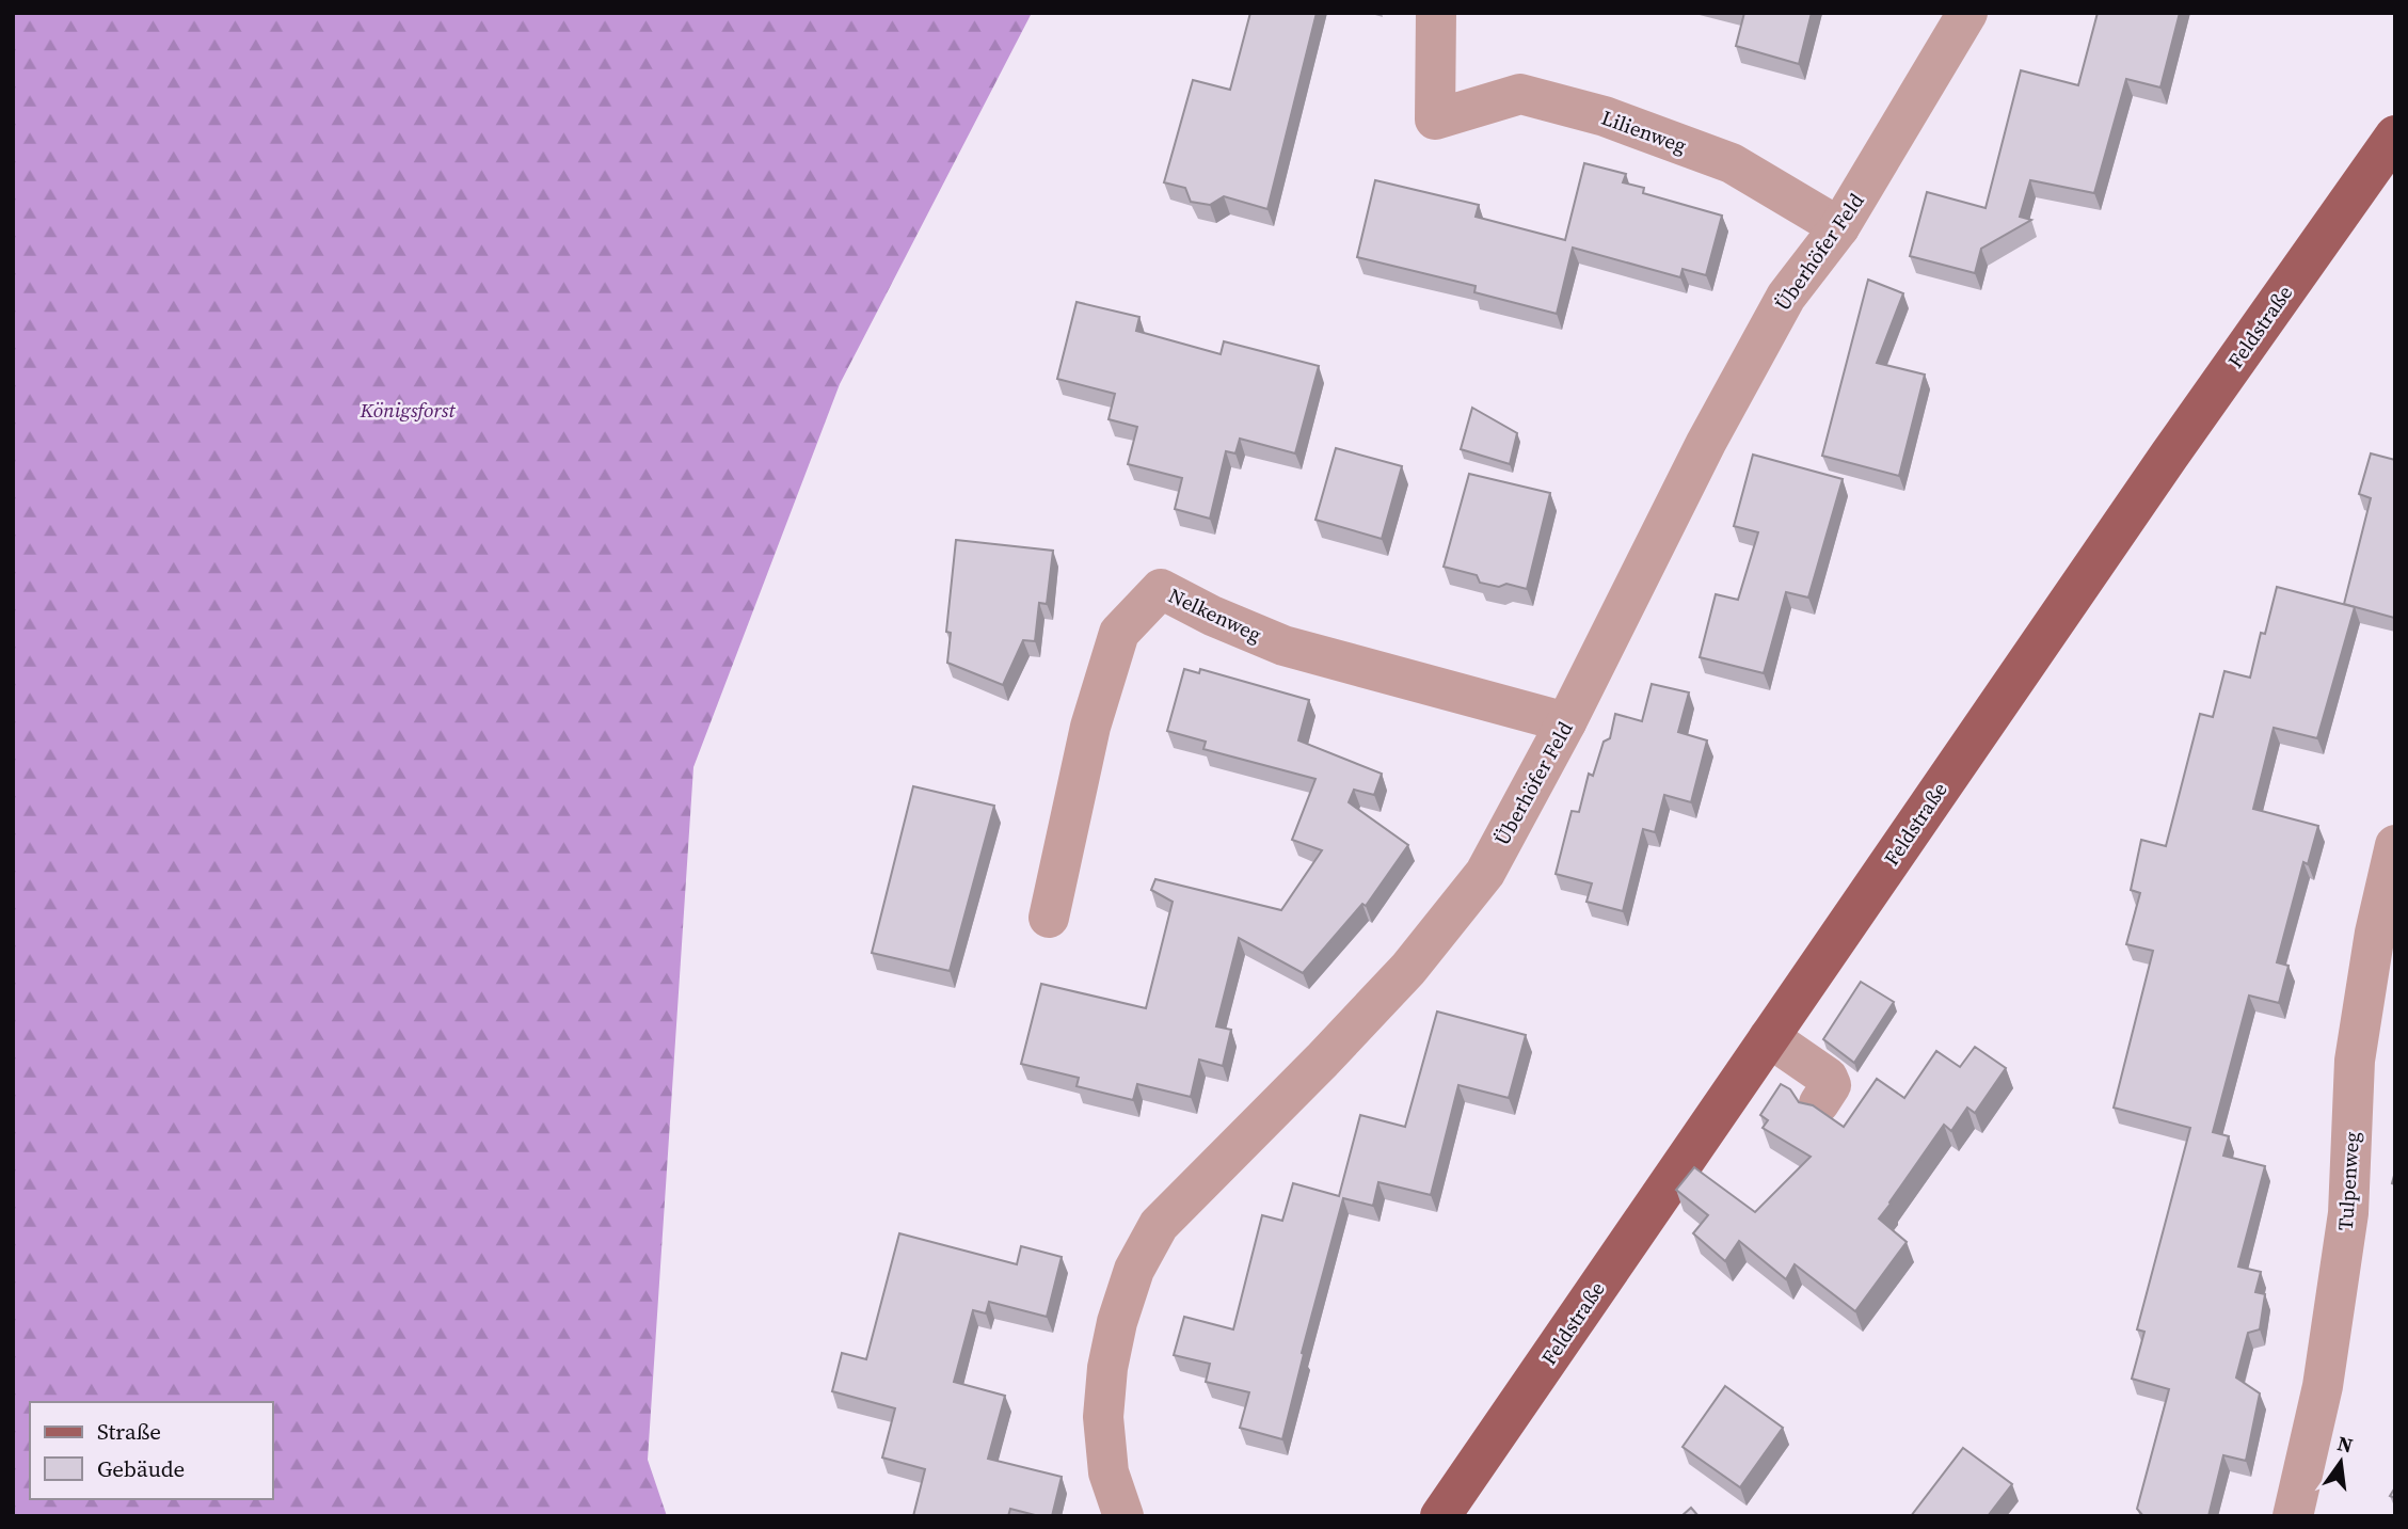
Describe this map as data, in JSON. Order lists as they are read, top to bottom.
{
  "streets": {
    "main road": ["Feldstraße"],
    "street": [
      "Lilienweg",
      "Überhöfer Feld",
      "Nelkenweg",
      "Tulpenweg"
    ]
  },
  "crossings": [
    ["Lilienweg", "Überhöfer Feld"],
    ["Überhöfer Feld", "Nelkenweg"]
  ],
  "parks": ["Königsforst"],
  "legend": ["Straße", "Gebäude"],
  "north": "top"
}
